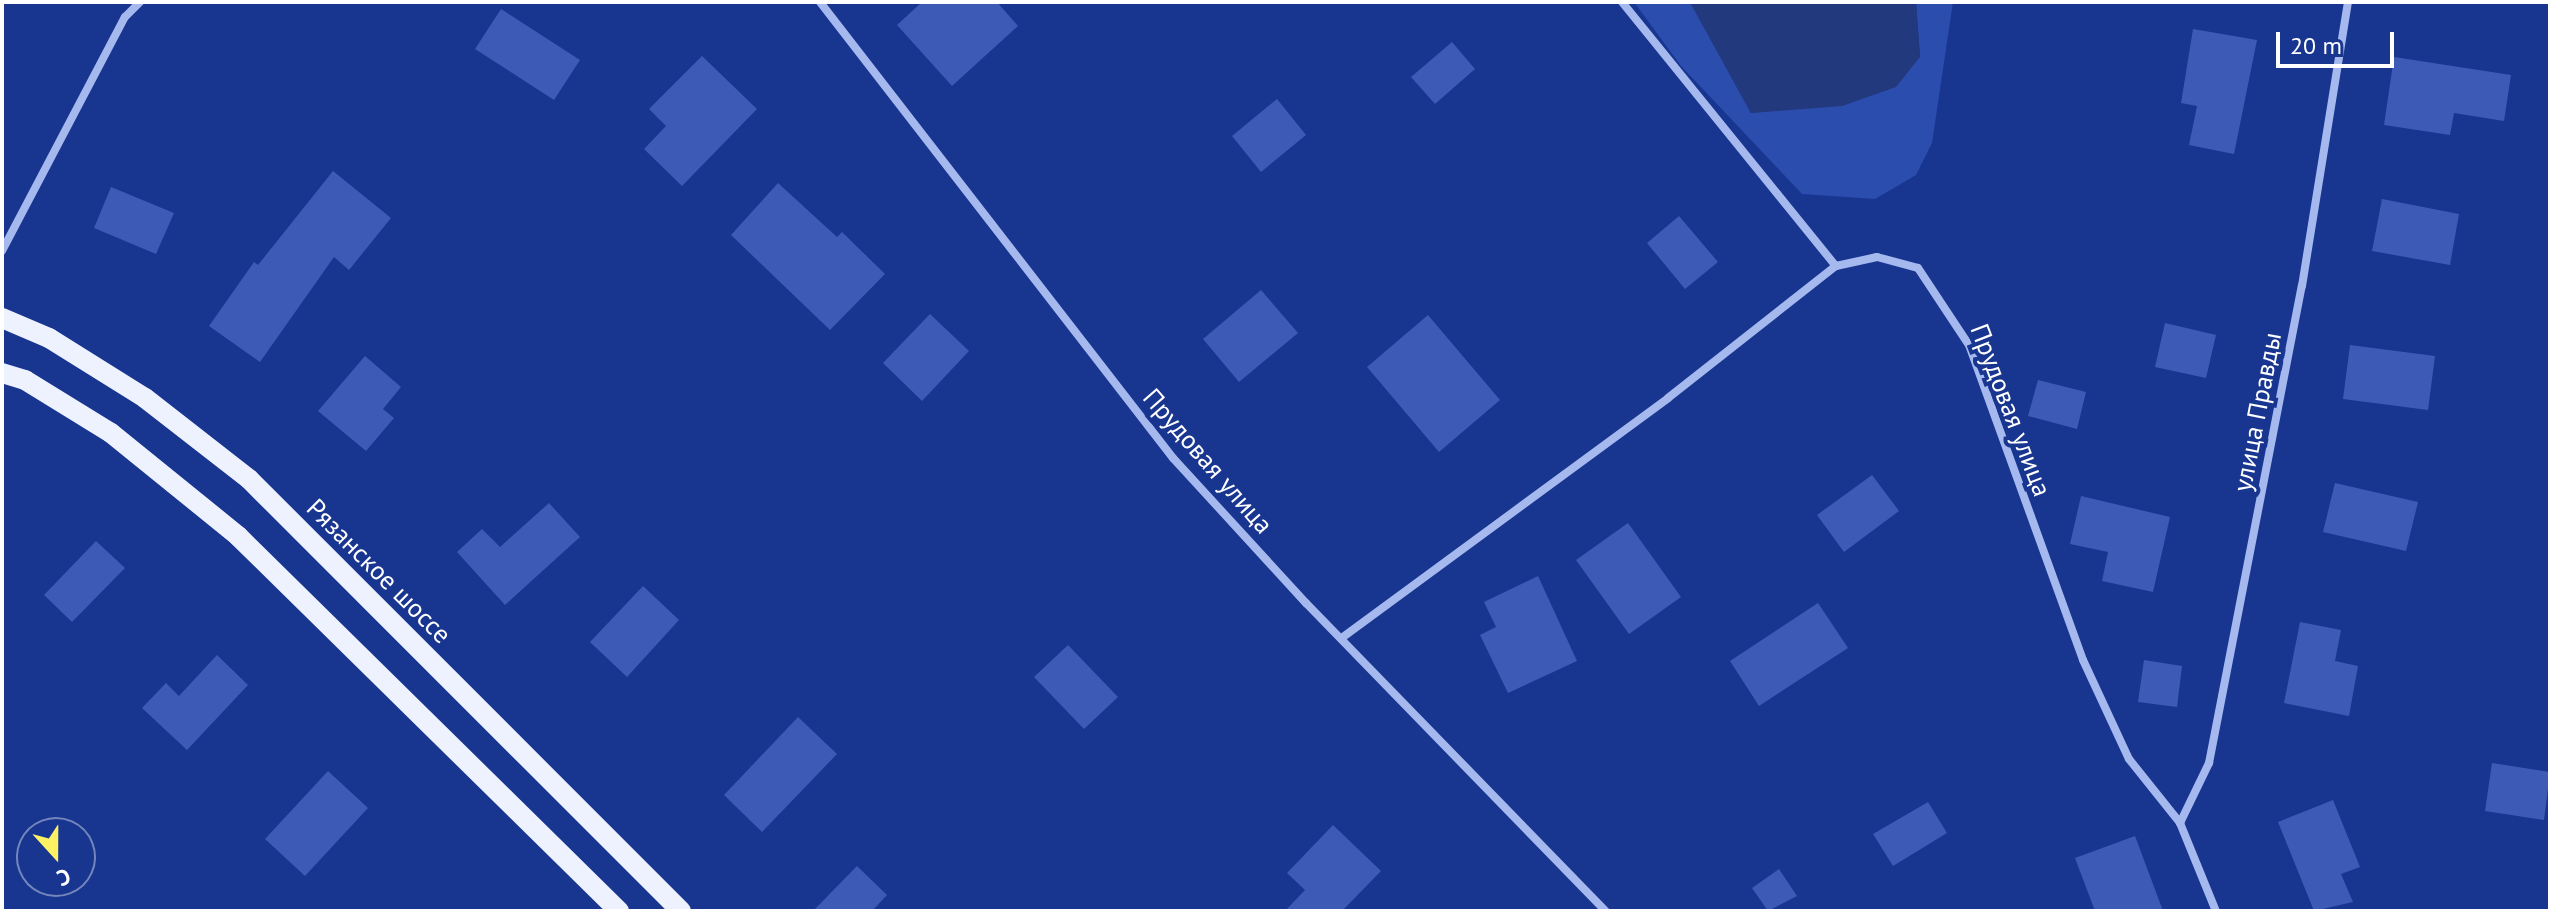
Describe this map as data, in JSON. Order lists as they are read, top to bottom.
{
  "streets": {
    "main road": ["Рязанское шоссе"],
    "street": ["Прудовая улица", "улица Правды"]
  },
  "crossings": [
    ["Прудовая улица", "улица Правды"]
  ],
  "scale_bar": "20 m",
  "north": "bottom"
}
